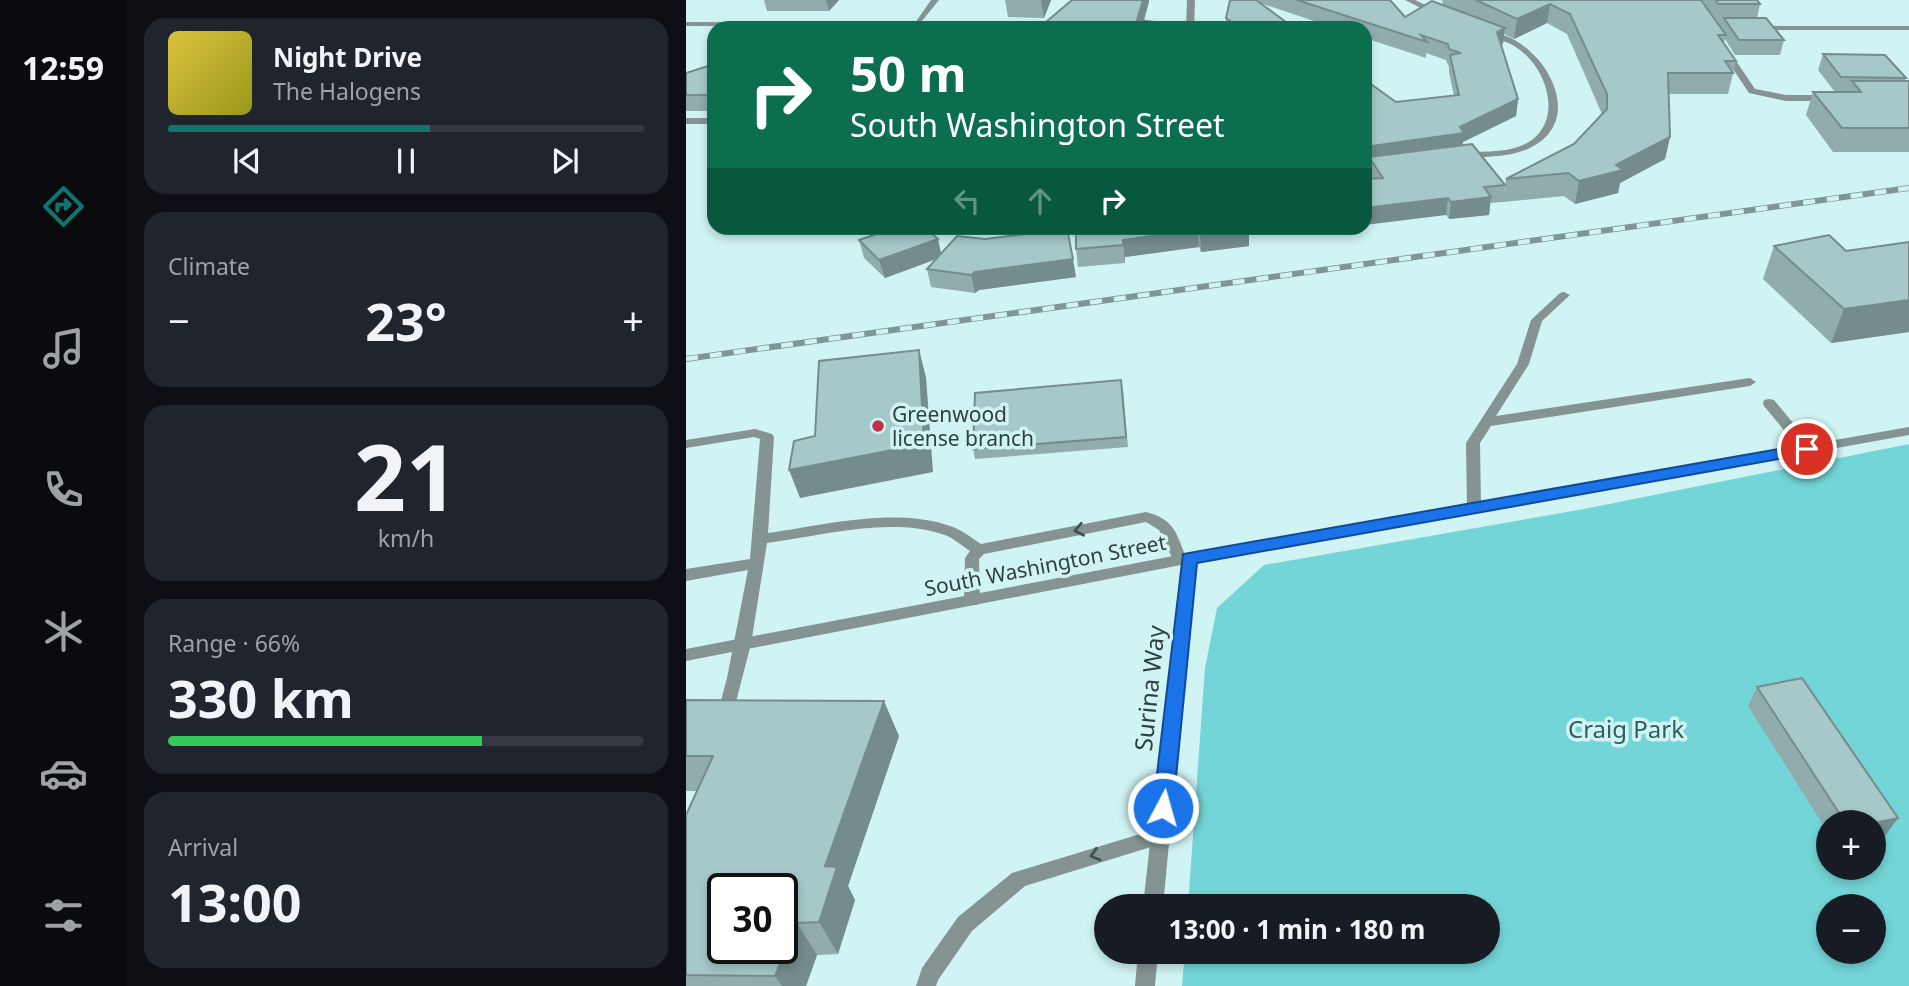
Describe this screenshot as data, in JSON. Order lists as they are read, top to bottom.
{
  "streets": {
    "street": ["South Washington Street", "Surina Way"]
  },
  "crossings": [
    ["South Washington Street", "Surina Way"]
  ],
  "parks": ["Craig Park"],
  "places": ["Greenwood license branch"],
  "page": {
    "tabs": "12:59",
    "turn": ["50 m", "South Washington Street"],
    "song": ["Night Drive", "The Halogens"],
    "tile": [
      "Climate",
      ["21", "km/h"],
      ["Range · 66%", "330 km"],
      ["Arrival", "13:00"]
    ],
    "heat": ["−", "23°", "+"],
    "map_buttons": ["+", "−"],
    "limit": "30",
    "trip": "13:00 · 1 min · 180 m"
  }
}
